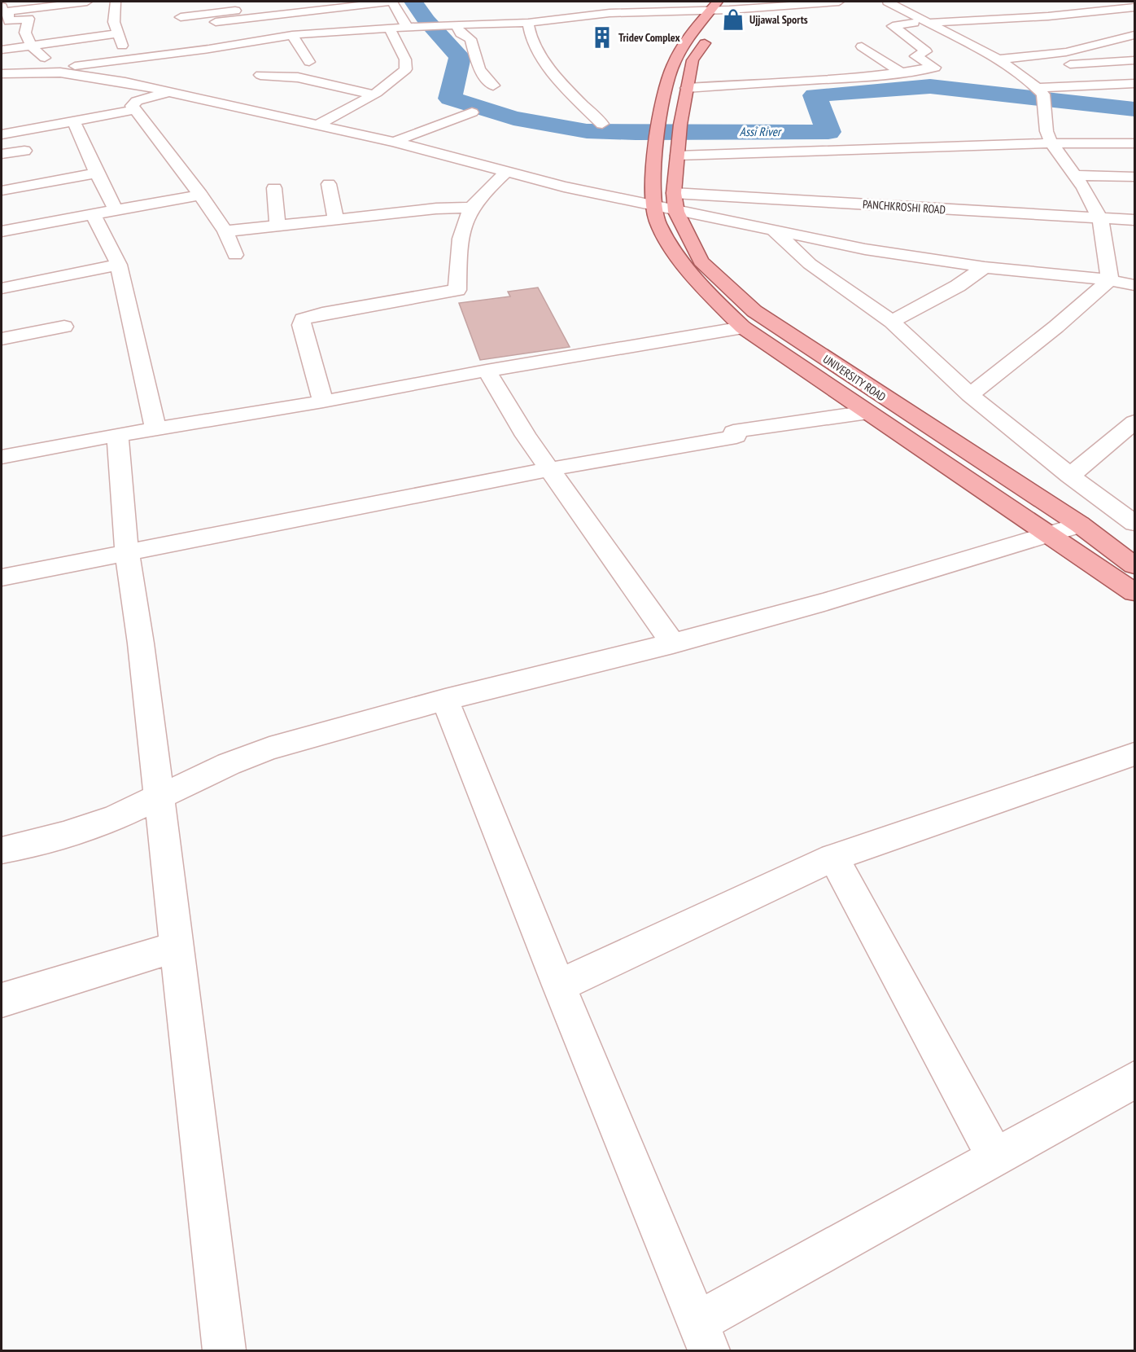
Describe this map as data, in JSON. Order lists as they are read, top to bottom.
{
  "streets": {
    "main road": ["UNIVERSITY ROAD"],
    "street": ["PANCHKROSHI ROAD"]
  },
  "crossings": [
    ["PANCHKROSHI ROAD", "UNIVERSITY ROAD"]
  ],
  "water": ["Assi River"],
  "places": {
    "shop": ["Ujjawal Sports"],
    "building": ["Tridev Complex"]
  }
}
